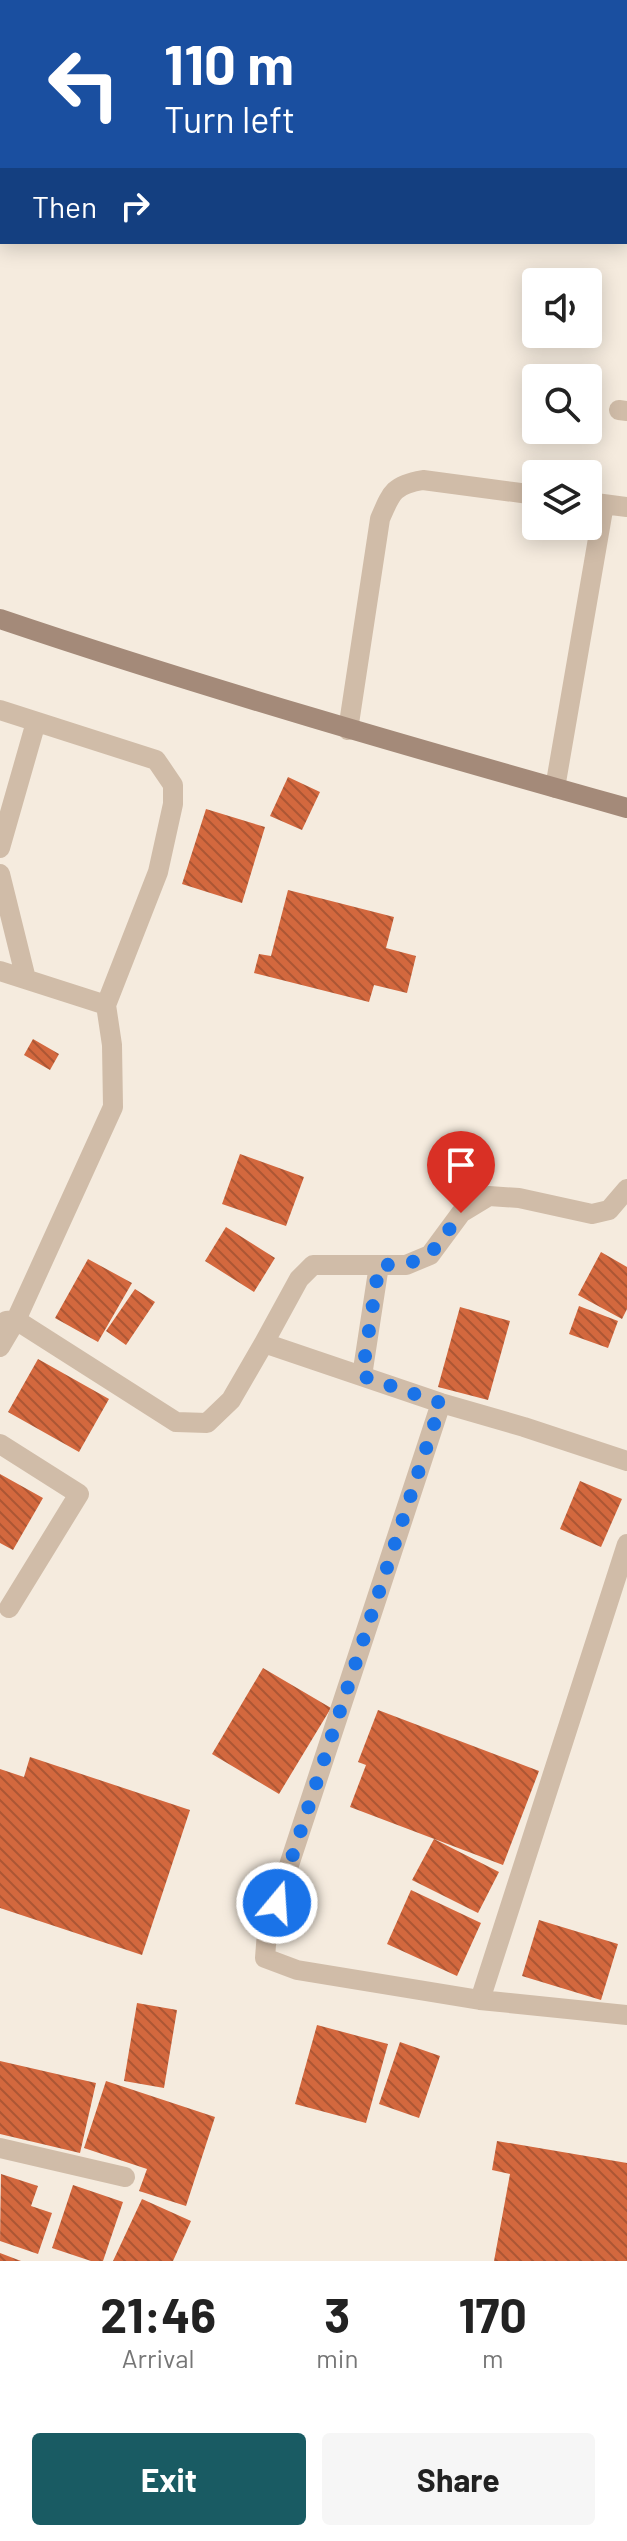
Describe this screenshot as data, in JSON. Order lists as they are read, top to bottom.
{
  "page": {
    "turn": ["110 m", "Turn left"],
    "then": "Then",
    "eta": [
      "21:46",
      "Arrival",
      "3",
      "min",
      "170",
      "m"
    ],
    "buttons": ["Exit", "Share"]
  }
}
